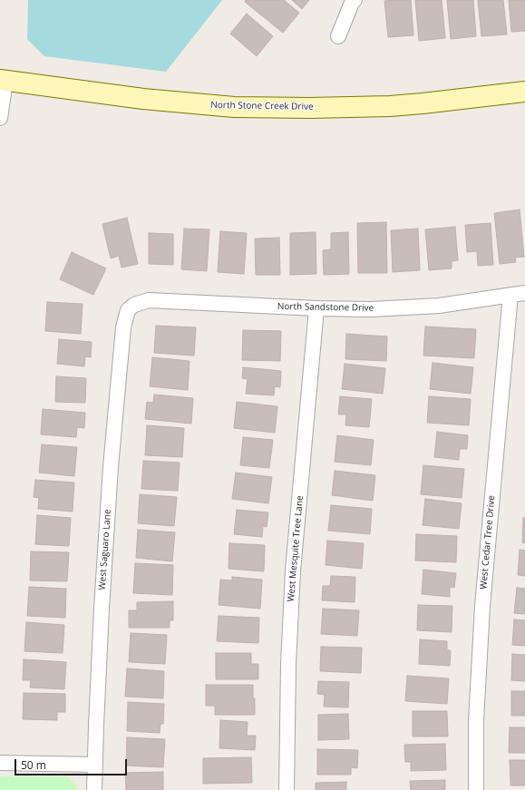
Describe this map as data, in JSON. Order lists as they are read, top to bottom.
{
  "streets": {
    "street": [
      "North Stone Creek Drive",
      "North Sandstone Drive",
      "West Cedar Tree Drive",
      "West Mesquite Tree Lane",
      "West Saguaro Lane"
    ]
  },
  "crossings": [
    ["North Sandstone Drive", "West Cedar Tree Drive"],
    ["North Sandstone Drive", "West Mesquite Tree Lane"],
    ["North Sandstone Drive", "West Saguaro Lane"]
  ],
  "scale_bar": "50 m"
}
